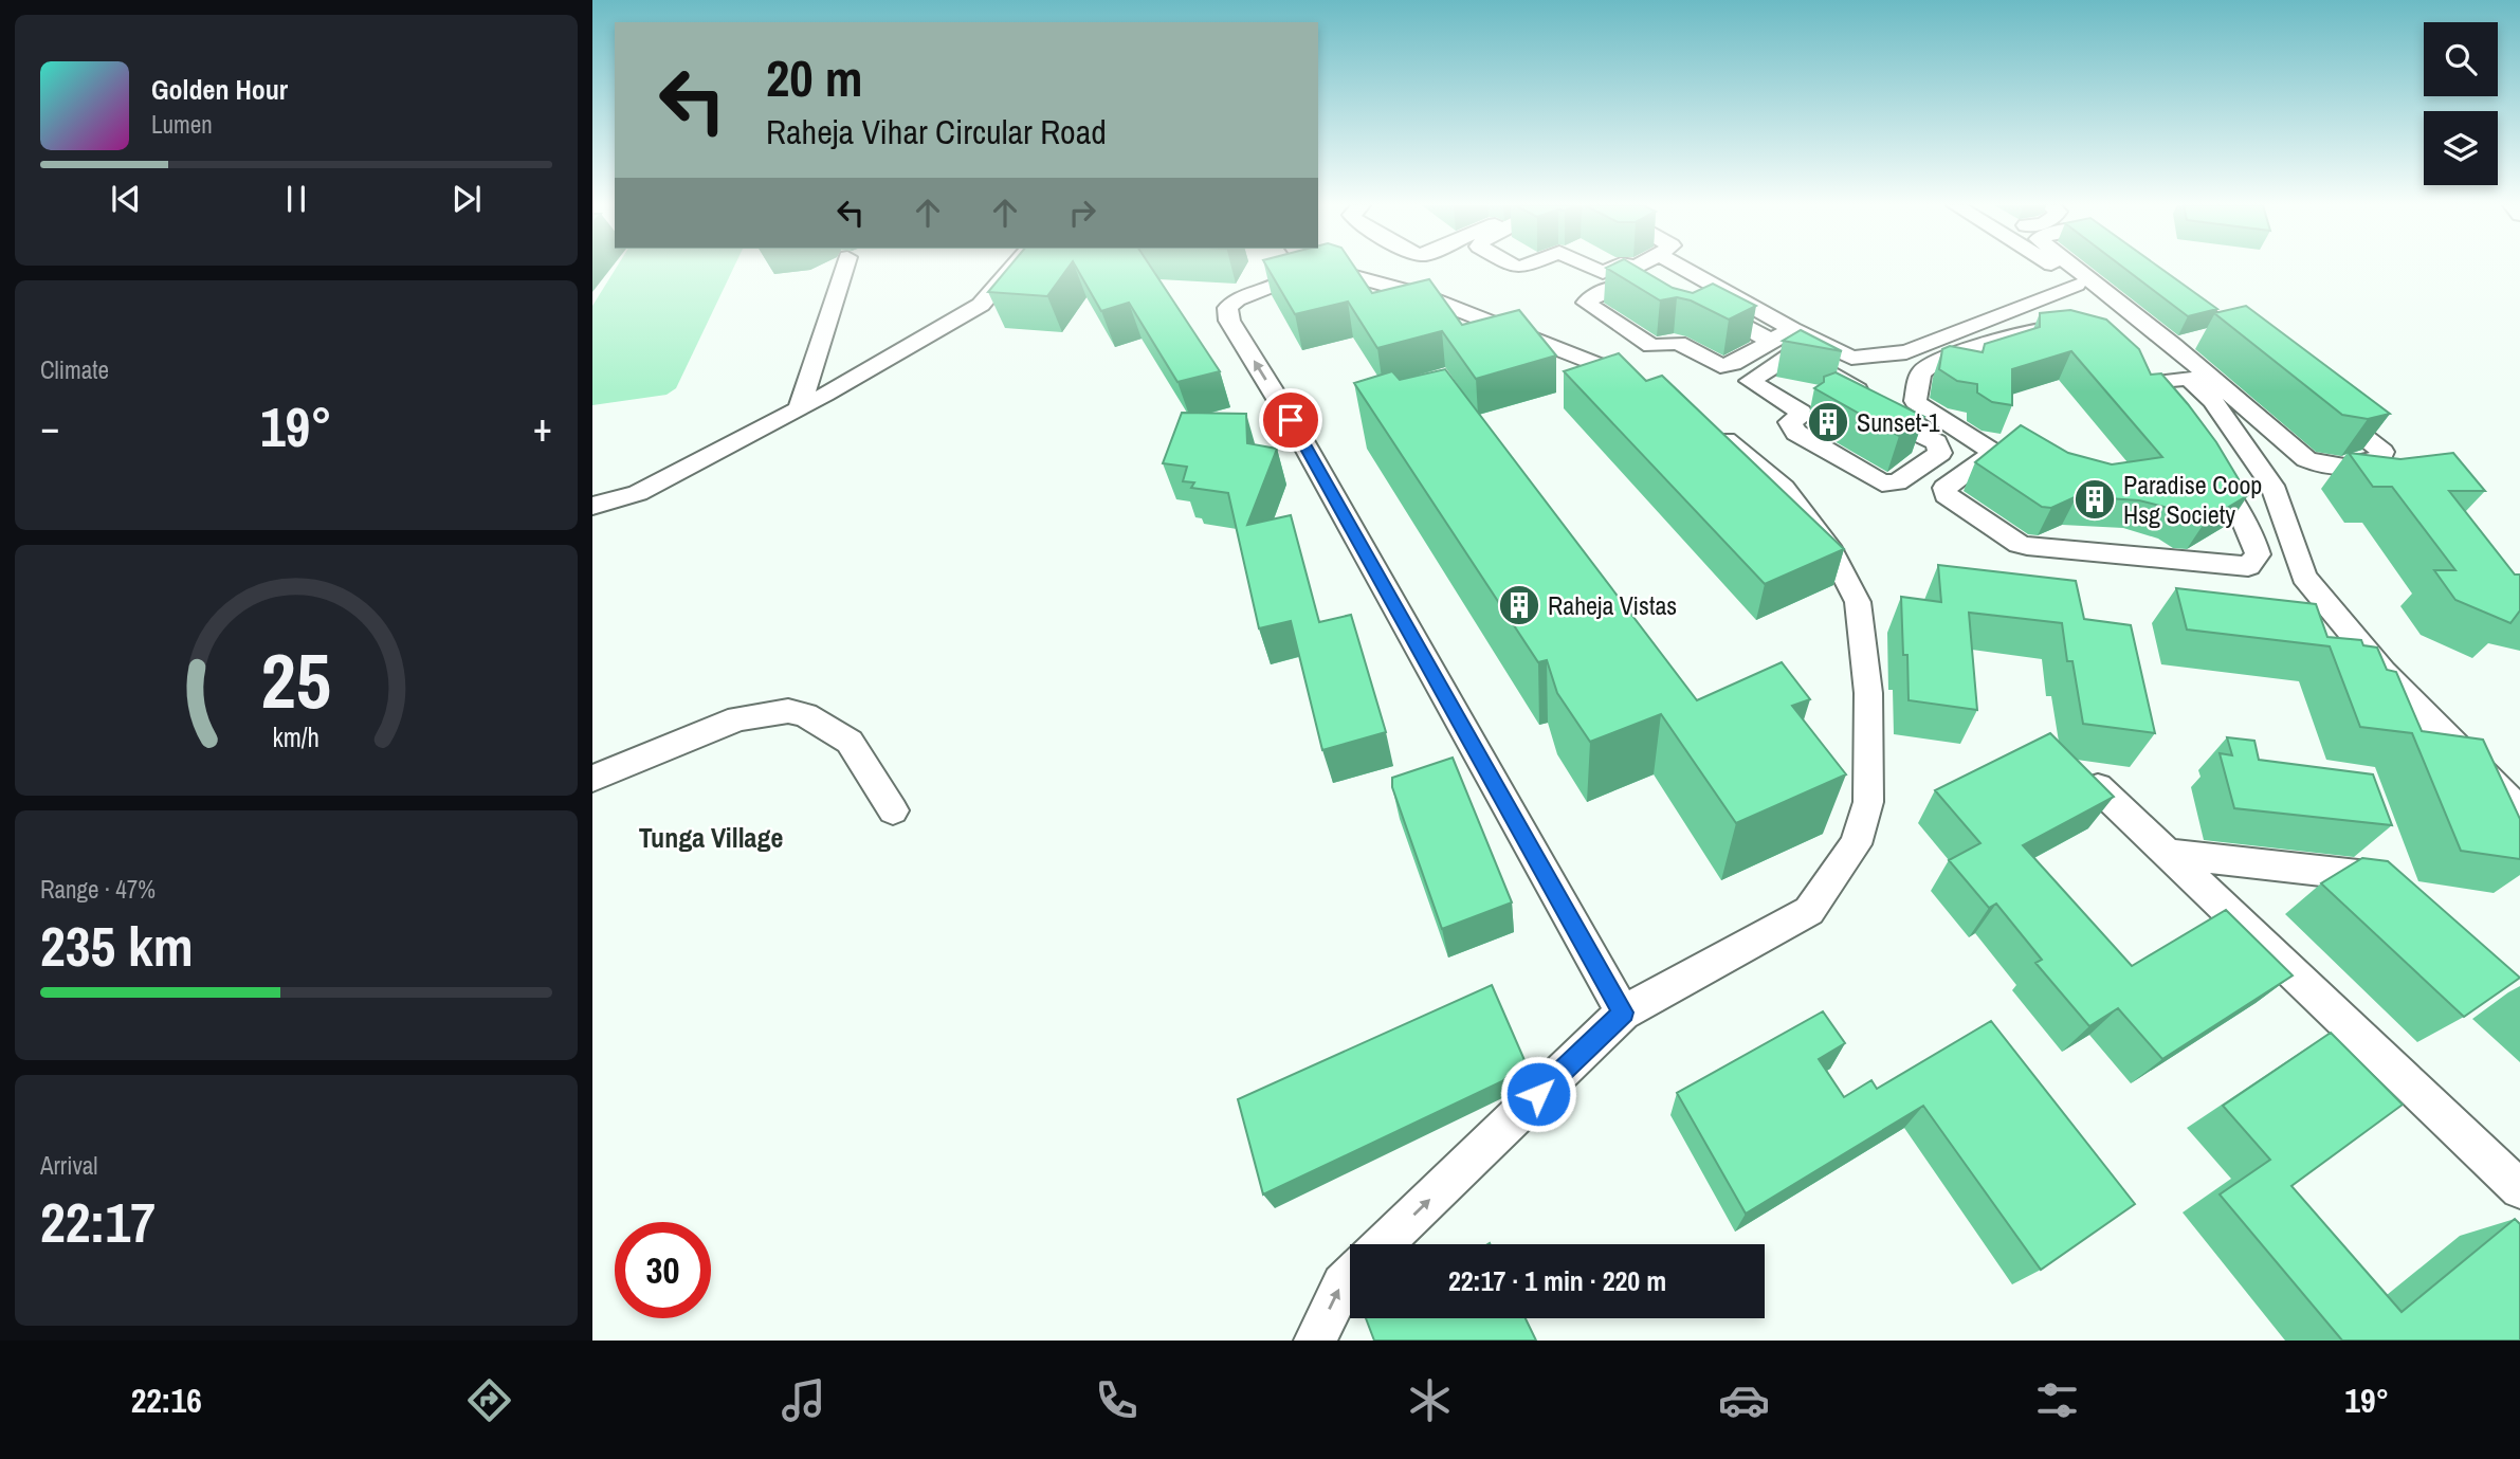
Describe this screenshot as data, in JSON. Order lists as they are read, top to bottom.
{
  "districts": ["Tunga Village"],
  "places": {
    "building": ["Sunset-1", "Paradise Coop Hsg Society", "Raheja Vistas"]
  },
  "page": {
    "turn": ["20 m", "Raheja Vihar Circular Road"],
    "song": ["Golden Hour", "Lumen"],
    "tile": [
      "Climate",
      ["Range · 47%", "235 km"],
      ["Arrival", "22:17"]
    ],
    "heat": ["−", "19°", "+"],
    "limit": "30",
    "trip": "22:17 · 1 min · 220 m",
    "tabs": ["22:16", "19°"],
    "gauge": ["25", "km/h"]
  }
}
